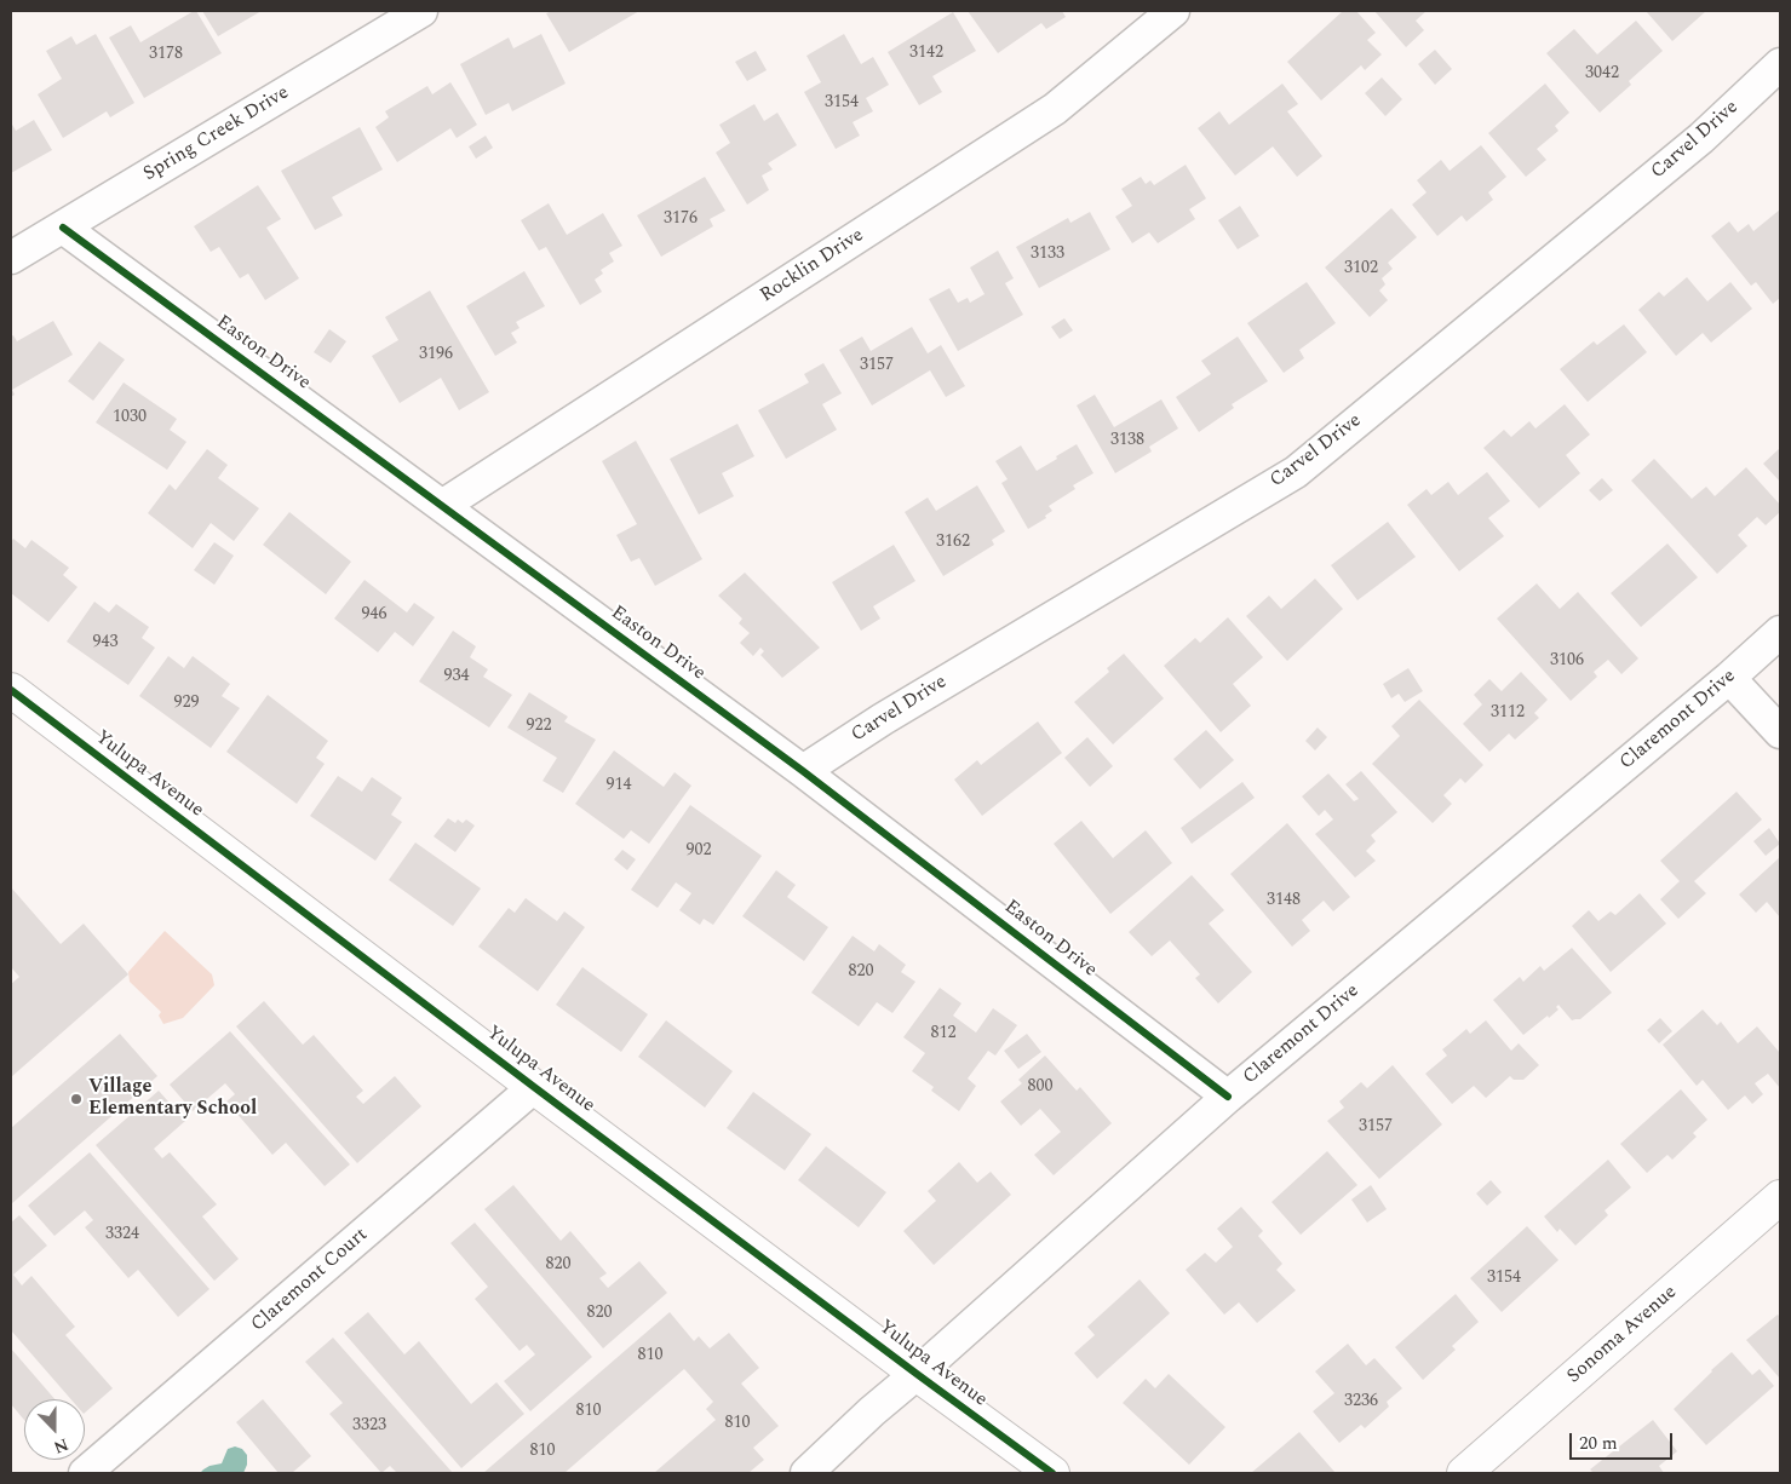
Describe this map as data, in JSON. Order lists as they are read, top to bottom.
{
  "streets": {
    "street": [
      "Spring Creek Drive",
      "Carvel Drive",
      "Rocklin Drive",
      "Easton Drive",
      "Claremont Drive",
      "Yulupa Avenue",
      "Claremont Court",
      "Sonoma Avenue"
    ]
  },
  "crossings": [
    ["Spring Creek Drive", "Easton Drive"],
    ["Carvel Drive", "Easton Drive"],
    ["Rocklin Drive", "Easton Drive"],
    ["Easton Drive", "Claremont Drive"],
    ["Claremont Drive", "Yulupa Avenue"],
    ["Yulupa Avenue", "Claremont Court"]
  ],
  "places": ["Village Elementary School"],
  "house_numbers": [
    "3142",
    "3178",
    "3042",
    "3154",
    "3176",
    "3133",
    "3102",
    "3196",
    "3157",
    "1030",
    "3138",
    "3162",
    "946",
    "943",
    "3106",
    "934",
    "929",
    "3112",
    "922",
    "914",
    "902",
    "3148",
    "820",
    "812",
    "800",
    "3157",
    "3324",
    "820",
    "3154",
    "820",
    "810",
    "3236",
    "810",
    "810",
    "3323",
    "810"
  ],
  "scale_bar": "20 m",
  "north": "bottom"
}
